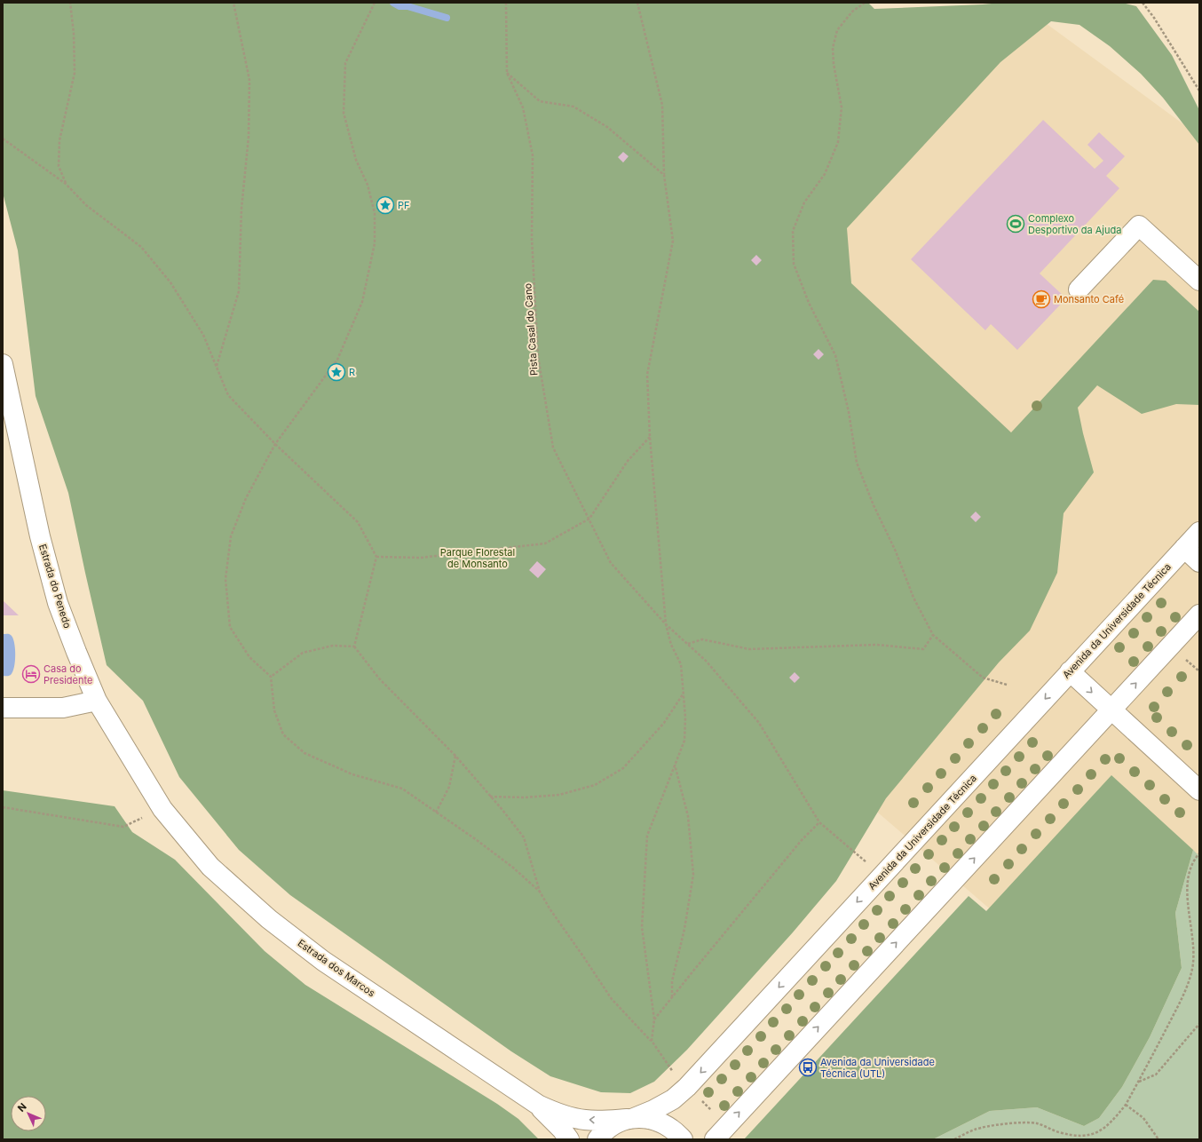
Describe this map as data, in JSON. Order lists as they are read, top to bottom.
{
  "streets": {
    "street": ["Estrada do Penedo", "Avenida da Universidade Técnica", "Estrada dos Marcos"],
    "path": ["Pista Casal do Cano"]
  },
  "crossings": [
    ["Pista Casal do Cano", "Avenida da Universidade Técnica"],
    ["Estrada do Penedo", "Estrada dos Marcos"],
    ["Avenida da Universidade Técnica", "Estrada dos Marcos"]
  ],
  "parks": ["Parque Florestal de Monsanto"],
  "places": {
    "place": ["PF", "R"],
    "sports": ["Complexo Desportivo da Ajuda"],
    "cafe": ["Monsanto Café"],
    "hotel": ["Casa do Presidente"],
    "bus stop": ["Avenida da Universidade Técnica (UTL)"]
  },
  "north": "top left"
}
